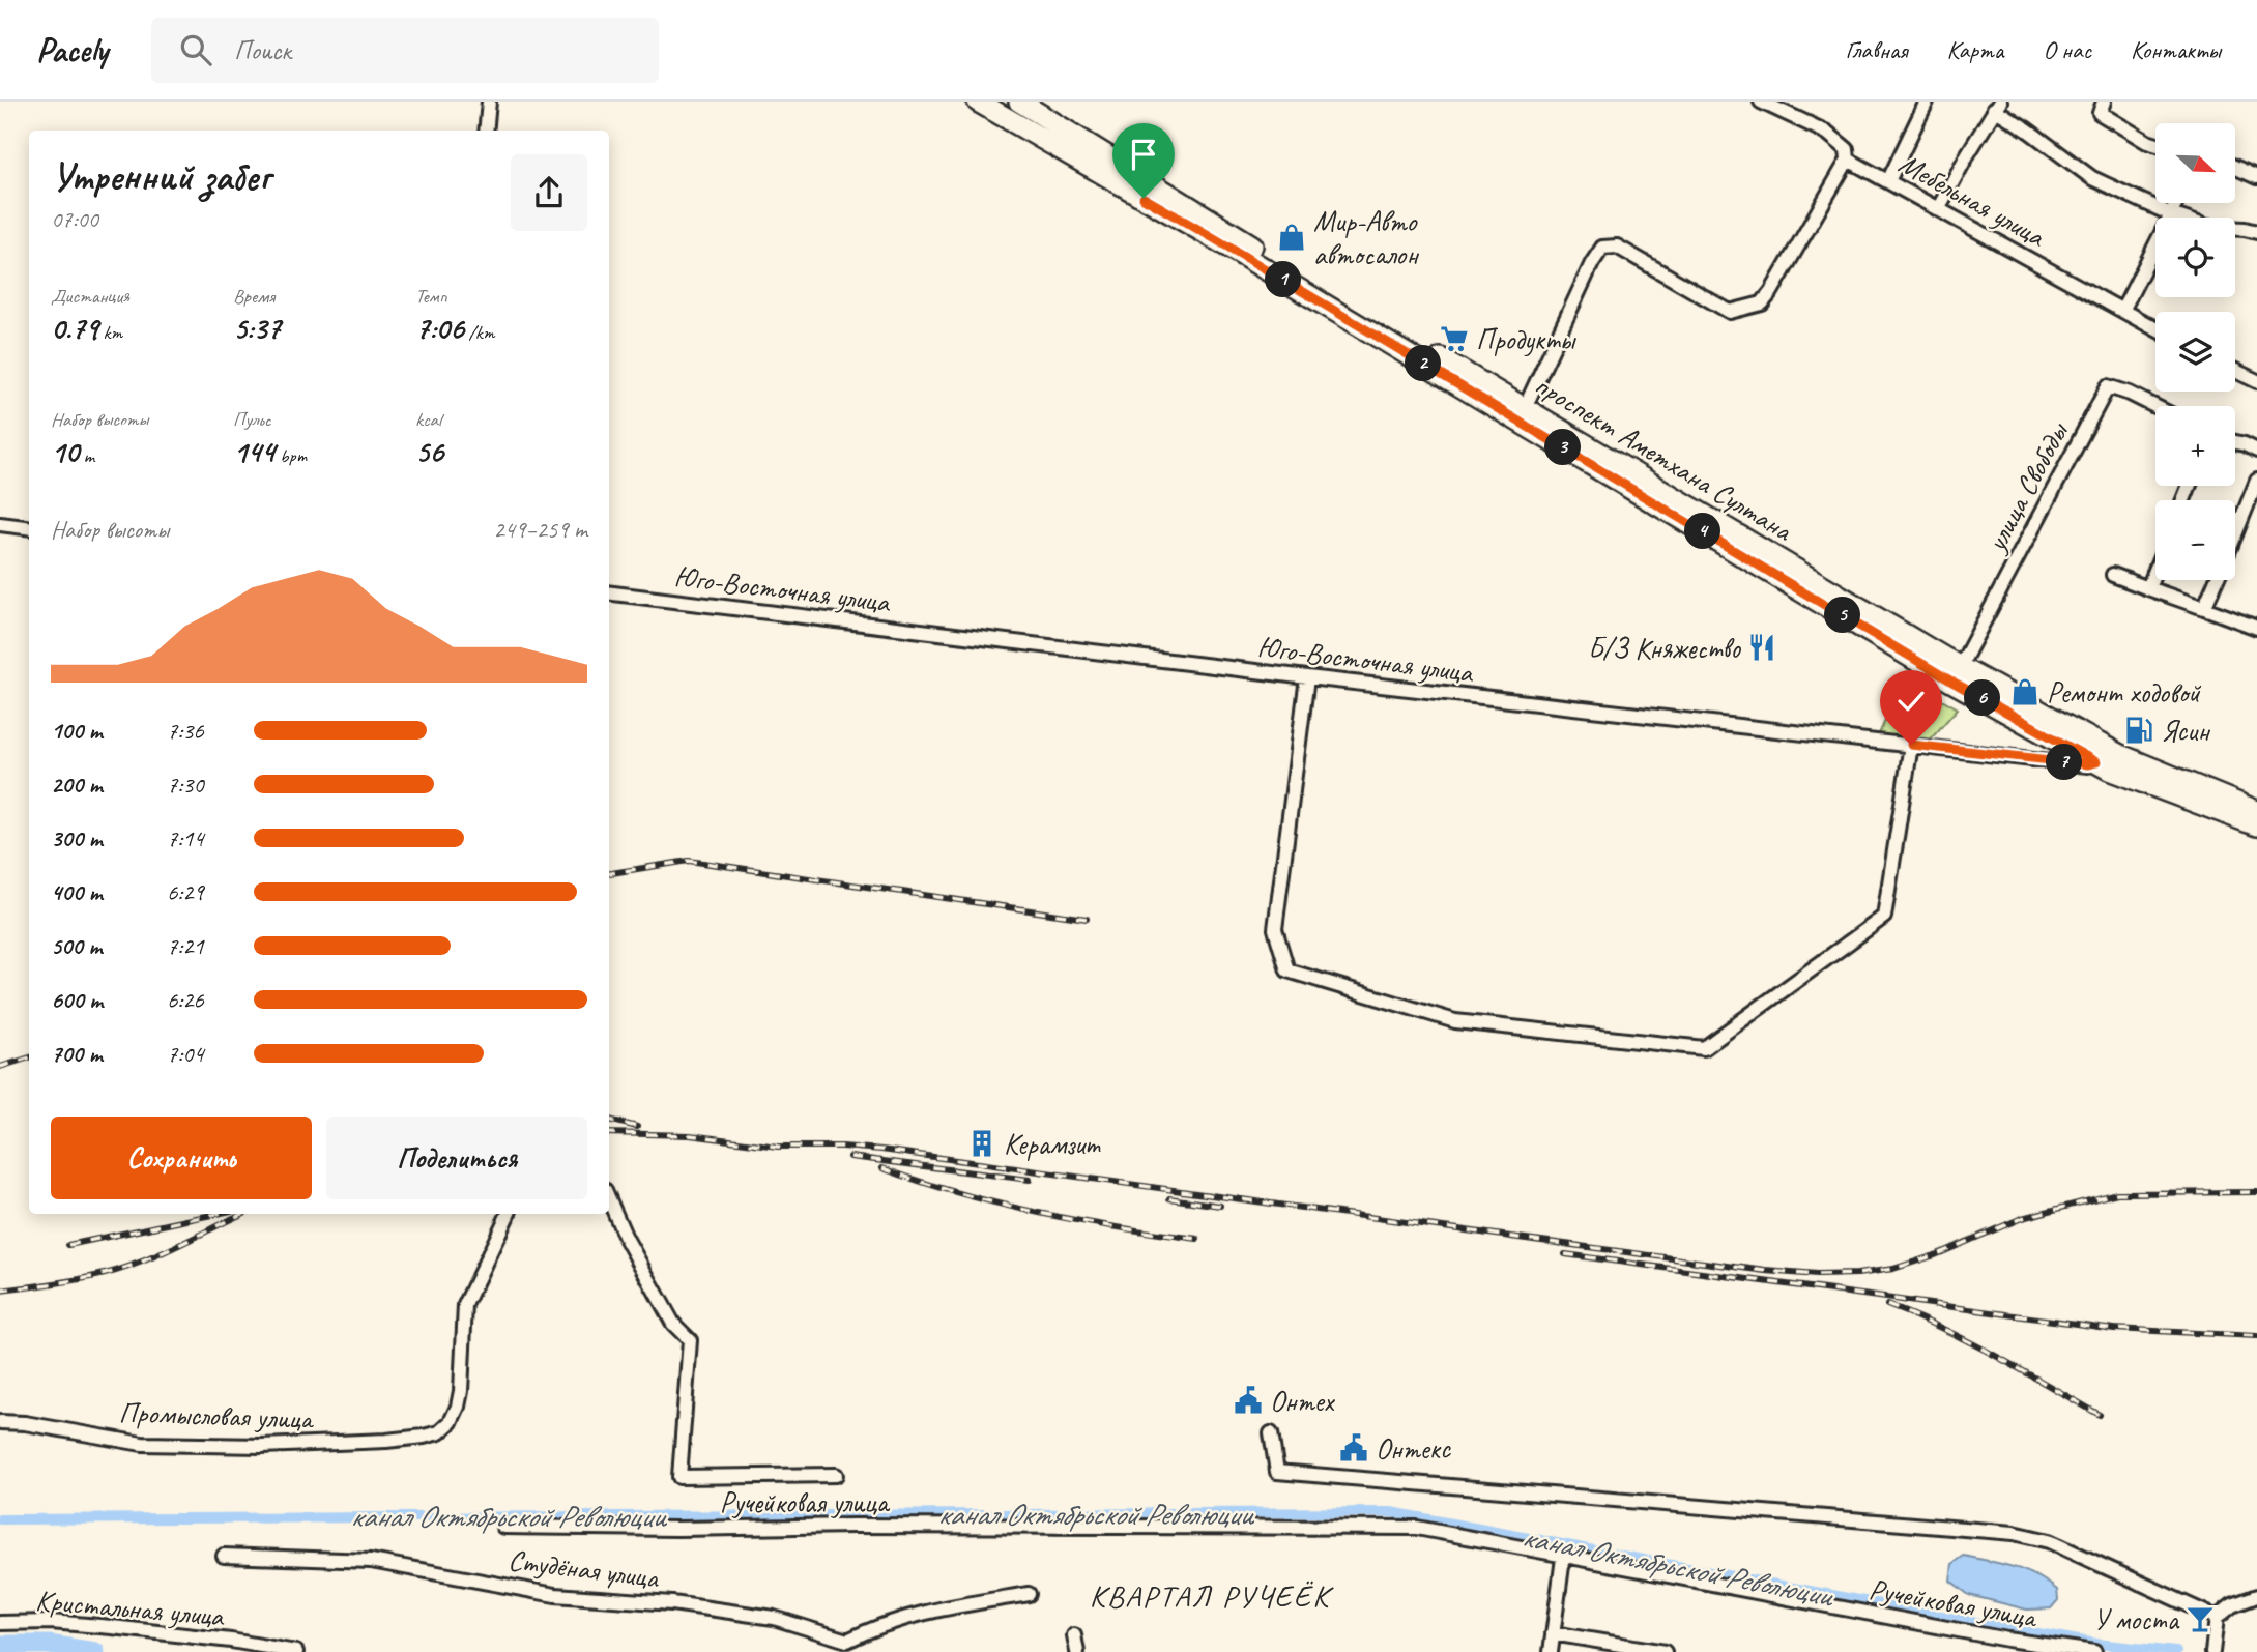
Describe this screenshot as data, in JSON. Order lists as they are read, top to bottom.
{
  "streets": {
    "main road": ["проспект Аметхана Султана"],
    "street": [
      "Мебельная улица",
      "улица Свободы",
      "Юго-Восточная улица",
      "Промысловая улица",
      "Ручейковая улица",
      "Студёная улица",
      "Кристальная улица"
    ]
  },
  "districts": ["КВАРТАЛ РУЧЕЁК"],
  "water": ["канал Октябрьской Революции"],
  "places": {
    "shop": ["Мир-Авто автосалон", "Ремонт ходовой"],
    "supermarket": ["Продукты"],
    "restaurant": ["Б/З Княжество"],
    "fuel station": ["Ясин"],
    "building": ["Керамзит"],
    "public building": ["Онтех", "Онтекс"],
    "bar": ["У моста"]
  },
  "north": "bottom right",
  "page": {
    "header": "Pacely",
    "search": "Поиск",
    "nav": [
      "Главная",
      "Карта",
      "О нас",
      "Контакты"
    ],
    "map_buttons": ["+", "−"],
    "heading": ["Утренний забег", "07:00"],
    "stats": [
      ["Дистанция", "0.79 km"],
      ["Время", "5:37"],
      ["Темп", "7:06 /km"],
      ["Набор высоты", "10 m"],
      ["Пульс", "144 bpm"],
      ["kcal", "56"]
    ],
    "pins": [
      "1",
      "2",
      "3",
      "4",
      "5",
      "6",
      "7"
    ],
    "chart": ["Набор высоты", "249–259 m"],
    "list": [
      {
        "name": "100 m",
        "note": "7:36"
      },
      {
        "name": "200 m",
        "note": "7:30"
      },
      {
        "name": "300 m",
        "note": "7:14"
      },
      {
        "name": "400 m",
        "note": "6:29"
      },
      {
        "name": "500 m",
        "note": "7:21"
      },
      {
        "name": "600 m",
        "note": "6:26"
      },
      {
        "name": "700 m",
        "note": "7:04"
      }
    ],
    "buttons": ["Сохранить", "Поделиться"]
  }
}
